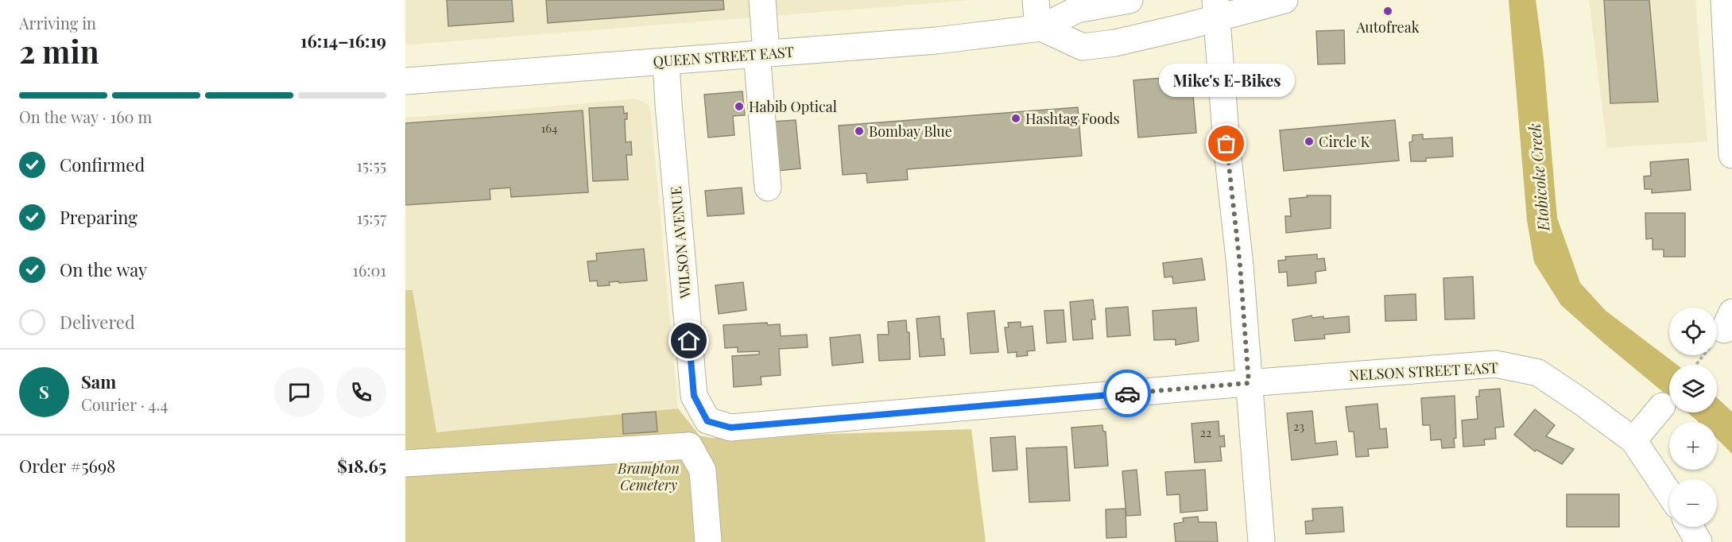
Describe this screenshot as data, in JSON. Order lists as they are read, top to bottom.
{
  "streets": {
    "street": ["QUEEN STREET EAST", "WILSON AVENUE", "NELSON STREET EAST"]
  },
  "crossings": [
    ["QUEEN STREET EAST", "WILSON AVENUE"]
  ],
  "water": ["Etobicoke Creek"],
  "parks": ["Brampton Cemetery"],
  "places": [
    "Autofreak",
    "Habib Optical",
    "Hashtag Foods",
    "Bombay Blue",
    "Circle K",
    "Mike's E-Bikes"
  ],
  "house_numbers": ["164", "23", "22"],
  "page": {
    "heading": ["2 min", "Arriving in", "16:14–16:19"],
    "panel": [
      "Sam",
      "Courier · 4.4",
      "Order #5698",
      "$18.65"
    ],
    "bubble": "Mike's E-Bikes",
    "bar": "On the way · 160 m",
    "list": [
      ["Confirmed", "15:55"],
      ["Preparing", "15:57"],
      ["On the way", "16:01"],
      "Delivered"
    ],
    "map_buttons": ["+", "−"],
    "round": "S"
  }
}
